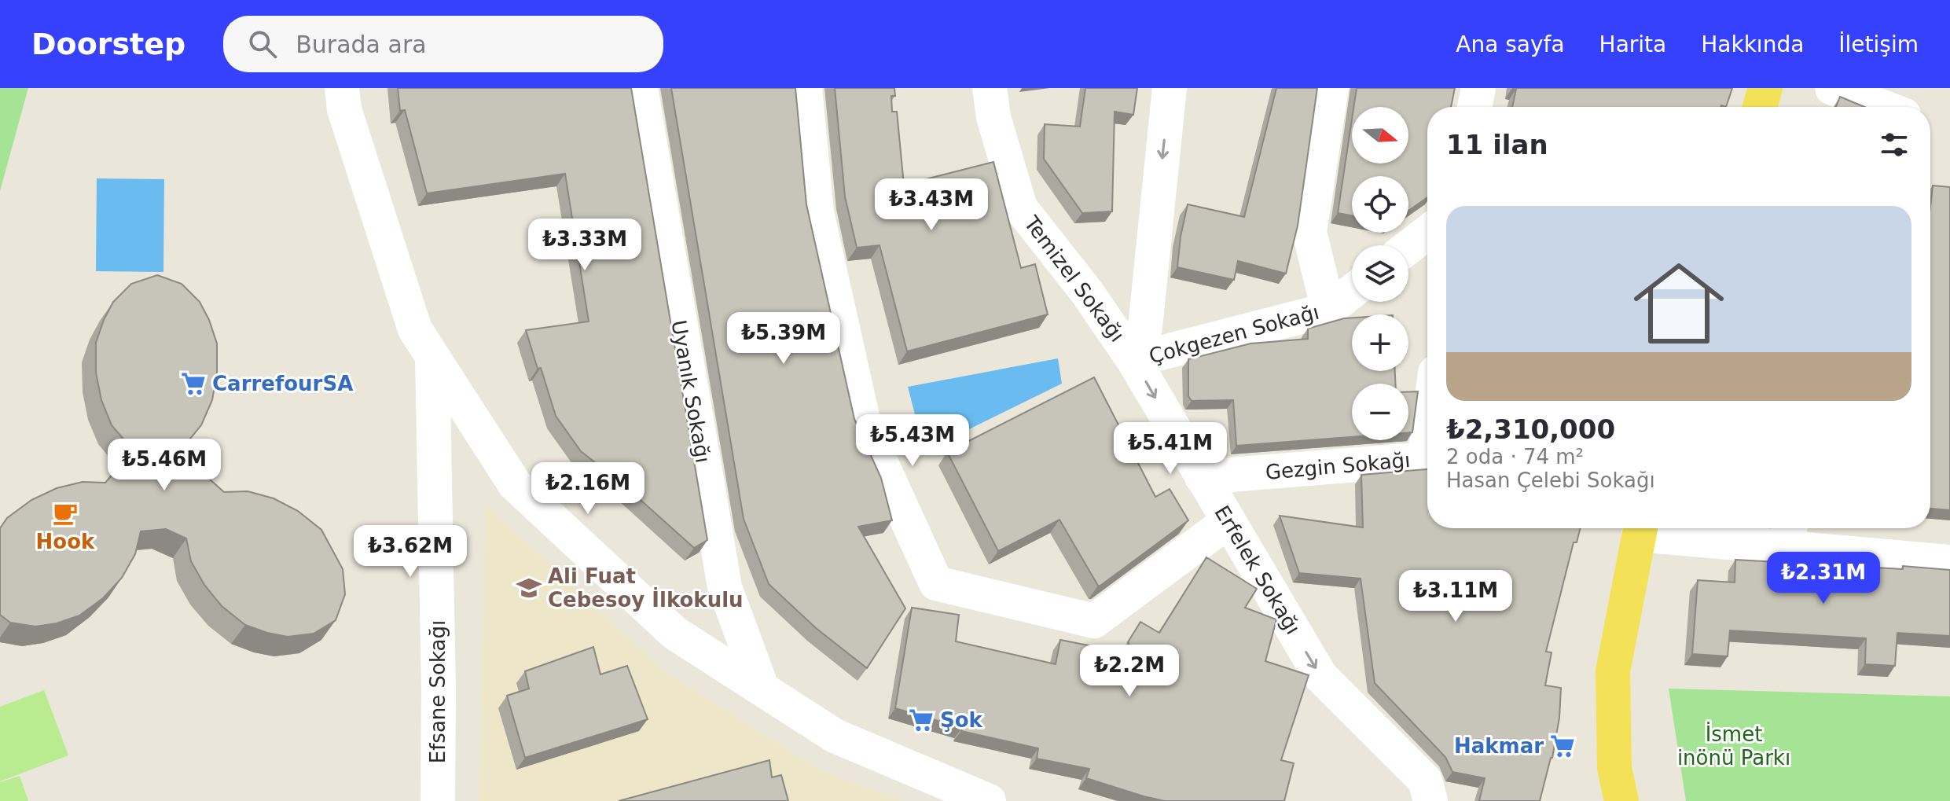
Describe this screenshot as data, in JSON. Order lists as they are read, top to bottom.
{
  "streets": {
    "street": [
      "Temizel Sokağı",
      "Çokgezen Sokağı",
      "Uyanık Sokağı",
      "Gezgin Sokağı",
      "Erfelek Sokağı",
      "Efsane Sokağı"
    ]
  },
  "crossings": [
    ["Temizel Sokağı", "Çokgezen Sokağı"],
    ["Temizel Sokağı", "Erfelek Sokağı"],
    ["Çokgezen Sokağı", "Erfelek Sokağı"],
    ["Gezgin Sokağı", "Erfelek Sokağı"]
  ],
  "one_way": ["Erfelek Sokağı"],
  "parks": ["İsmet inönü Parkı"],
  "places": {
    "supermarket": ["CarrefourSA", "Şok", "Hakmar"],
    "cafe": ["Hook"],
    "school or university": ["Ali Fuat Cebesoy İlkokulu"]
  },
  "north": "right",
  "page": {
    "header": "Doorstep",
    "search": "Burada ara",
    "nav": [
      "Ana sayfa",
      "Harita",
      "Hakkında",
      "İletişim"
    ],
    "map_buttons": ["+", "−"],
    "heading": "11 ilan",
    "price": [
      "₺3.43M",
      "₺3.33M",
      "₺5.39M",
      "₺5.43M",
      "₺5.41M",
      "₺5.46M",
      "₺2.16M",
      "₺3.62M",
      "₺2.31M",
      "₺3.11M",
      "₺2.2M"
    ],
    "list": [
      {
        "name": "₺2,310,000",
        "note": "2 oda · 74 m² · Hasan Çelebi Sokağı"
      }
    ]
  }
}
